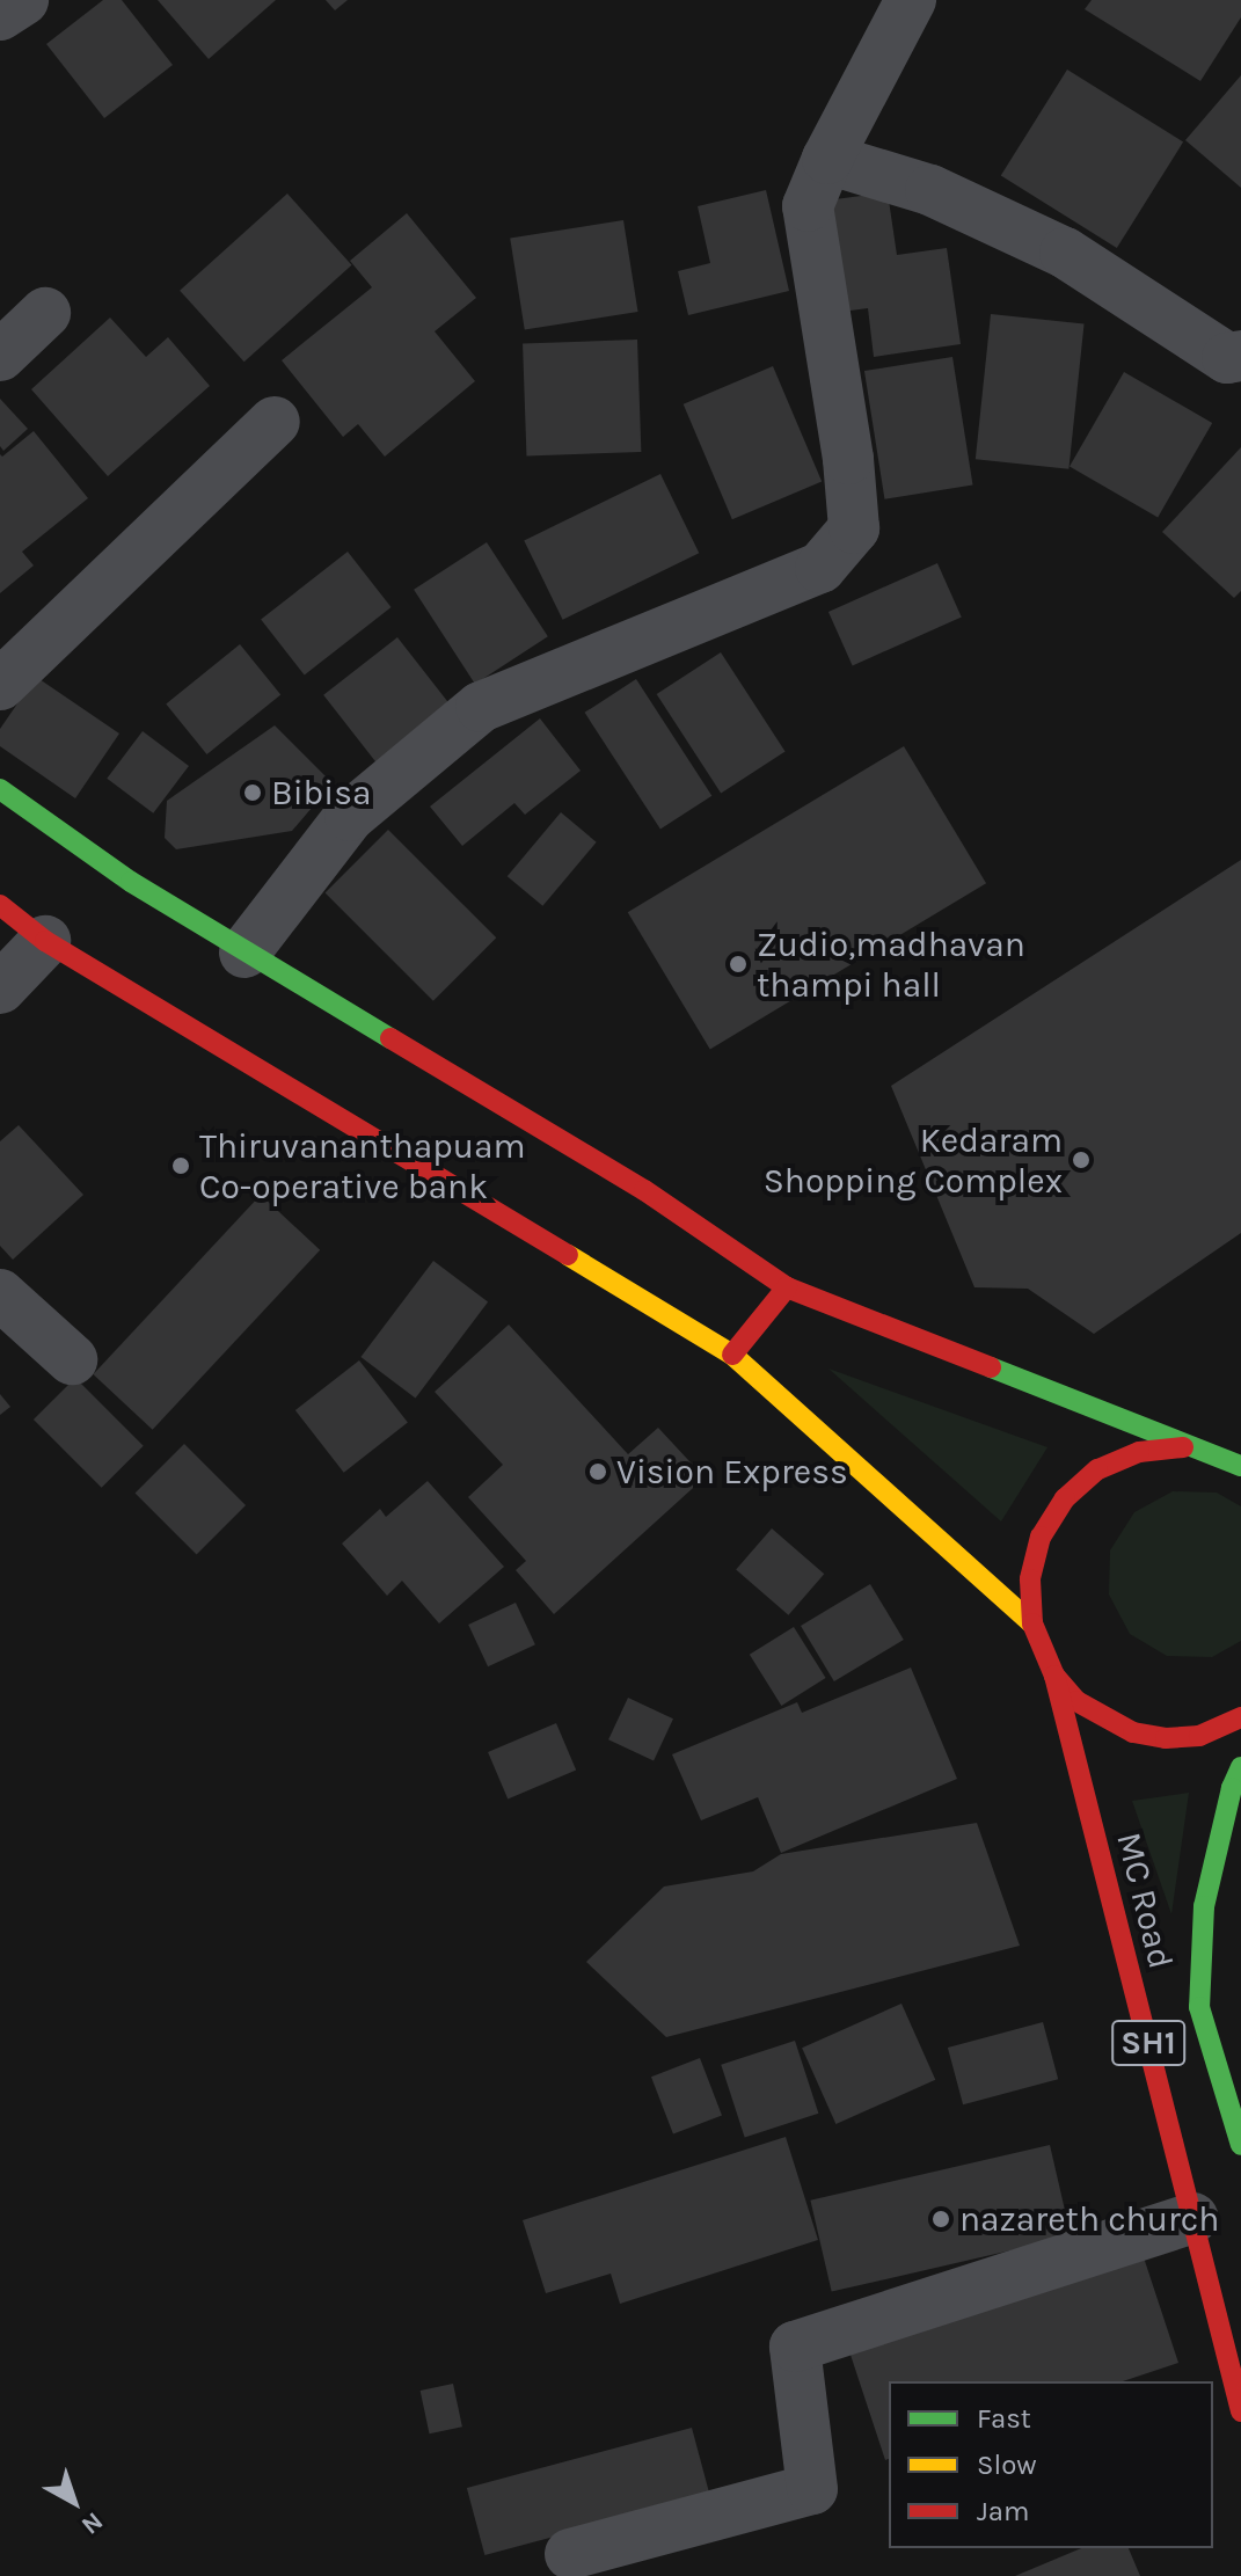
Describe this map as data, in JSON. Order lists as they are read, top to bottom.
{
  "streets": {
    "main road": ["MC Road", "SH1"]
  },
  "places": [
    "Bibisa",
    "Zudio,madhavan thampi hall",
    "Kedaram Shopping Complex",
    "Thiruvananthapuam Co-operative bank",
    "Vision Express",
    "nazareth church"
  ],
  "legend": ["Fast", "Slow", "Jam"],
  "north": "bottom right"
}
